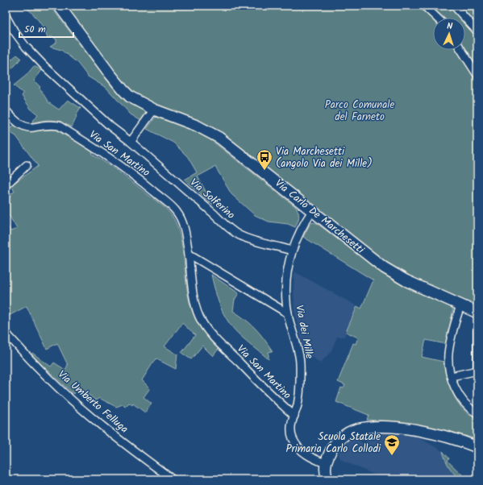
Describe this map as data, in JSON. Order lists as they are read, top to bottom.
{
  "streets": {
    "main road": ["Via Carlo De Marchesetti"],
    "street": [
      "Via San Martino",
      "Via Solferino",
      "Via dei Mille",
      "Via Umberto Felluga"
    ]
  },
  "crossings": [
    ["Via San Martino", "Via dei Mille"],
    ["Via Solferino", "Via dei Mille"],
    ["Via Carlo De Marchesetti", "Via dei Mille"]
  ],
  "parks": ["Parco Comunale del Farneto"],
  "places": {
    "bus stop": ["Via Marchesetti (angolo Via dei Mille)"],
    "school or university": ["Scuola Statale Primaria Carlo Collodi"]
  },
  "scale_bar": "50 m",
  "north": "top"
}
